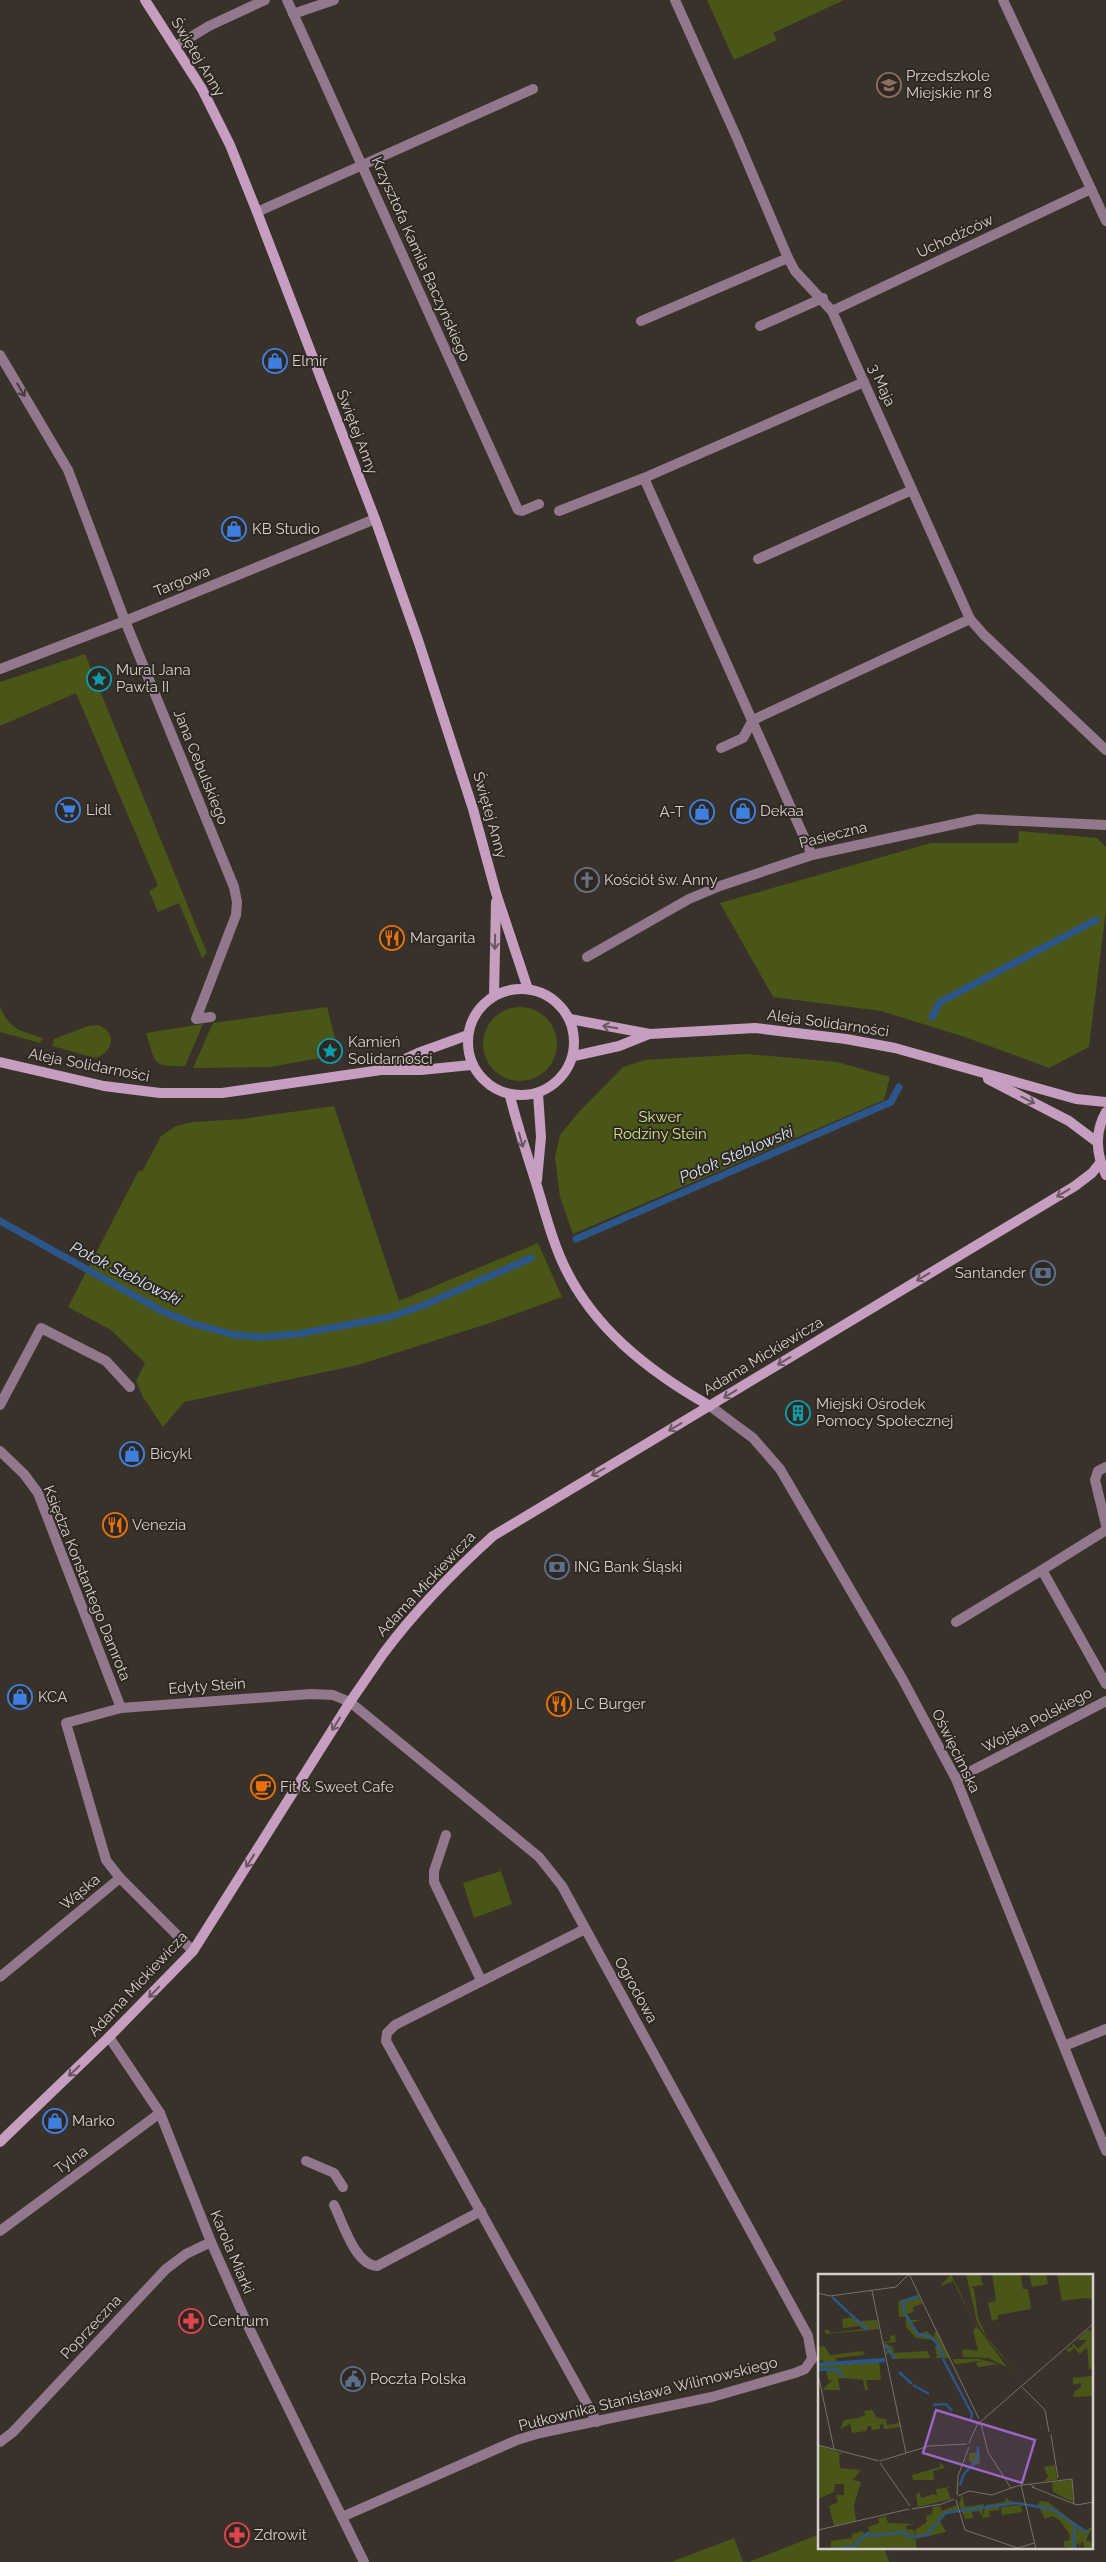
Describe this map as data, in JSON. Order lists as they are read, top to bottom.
{
  "streets": {
    "street": [
      "Świętej Anny",
      "Uchodźców",
      "Krzysztofa Kamila Baczyńskiego",
      "3 Maja",
      "Targowa",
      "Jana Cebulskiego",
      "Pasieczna",
      "Aleja Solidarności",
      "Adama Mickiewicza",
      "Księdza Konstantego Damrota",
      "Edyty Stein",
      "Wojska Polskiego",
      "Oświęcimska",
      "Wąska",
      "Ogrodowa",
      "Tylna",
      "Karola Miarki",
      "Poprzeczna",
      "Pułkownika Stanisława Wilimowskiego"
    ]
  },
  "crossings": [
    ["Świętej Anny", "Targowa"],
    ["Świętej Anny", "Aleja Solidarności"],
    ["Uchodźców", "3 Maja"],
    ["Targowa", "Jana Cebulskiego"],
    ["Adama Mickiewicza", "Edyty Stein"],
    ["Adama Mickiewicza", "Oświęcimska"],
    ["Adama Mickiewicza", "Ogrodowa"],
    ["Adama Mickiewicza", "Karola Miarki"],
    ["Księdza Konstantego Damrota", "Edyty Stein"],
    ["Edyty Stein", "Wąska"],
    ["Edyty Stein", "Ogrodowa"],
    ["Wojska Polskiego", "Oświęcimska"],
    ["Ogrodowa", "Pułkownika Stanisława Wilimowskiego"],
    ["Tylna", "Karola Miarki"],
    ["Karola Miarki", "Poprzeczna"],
    ["Karola Miarki", "Pułkownika Stanisława Wilimowskiego"]
  ],
  "one_way": ["Jana Cebulskiego", "Adama Mickiewicza"],
  "water": ["Potok Steblowski"],
  "parks": ["Skwer Rodziny Stein"],
  "places": {
    "school or university": ["Przedszkole Miejskie nr 8"],
    "shop": [
      "Elmir",
      "KB Studio",
      "Dekaa",
      "A-T",
      "Bicykl",
      "KCA",
      "Marko"
    ],
    "place": ["Mural Jana Pawła II", "Kamień Solidarności"],
    "supermarket": ["Lidl"],
    "church": ["Kościół św. Anny"],
    "restaurant": ["Margarita", "Venezia", "LC Burger"],
    "bank": ["Santander", "ING Bank Śląski"],
    "building": ["Miejski Ośrodek Pomocy Społecznej"],
    "cafe": ["Fit & Sweet Cafe"],
    "pharmacy": ["Centrum", "Zdrowit"],
    "public building": ["Poczta Polska"]
  }
}
